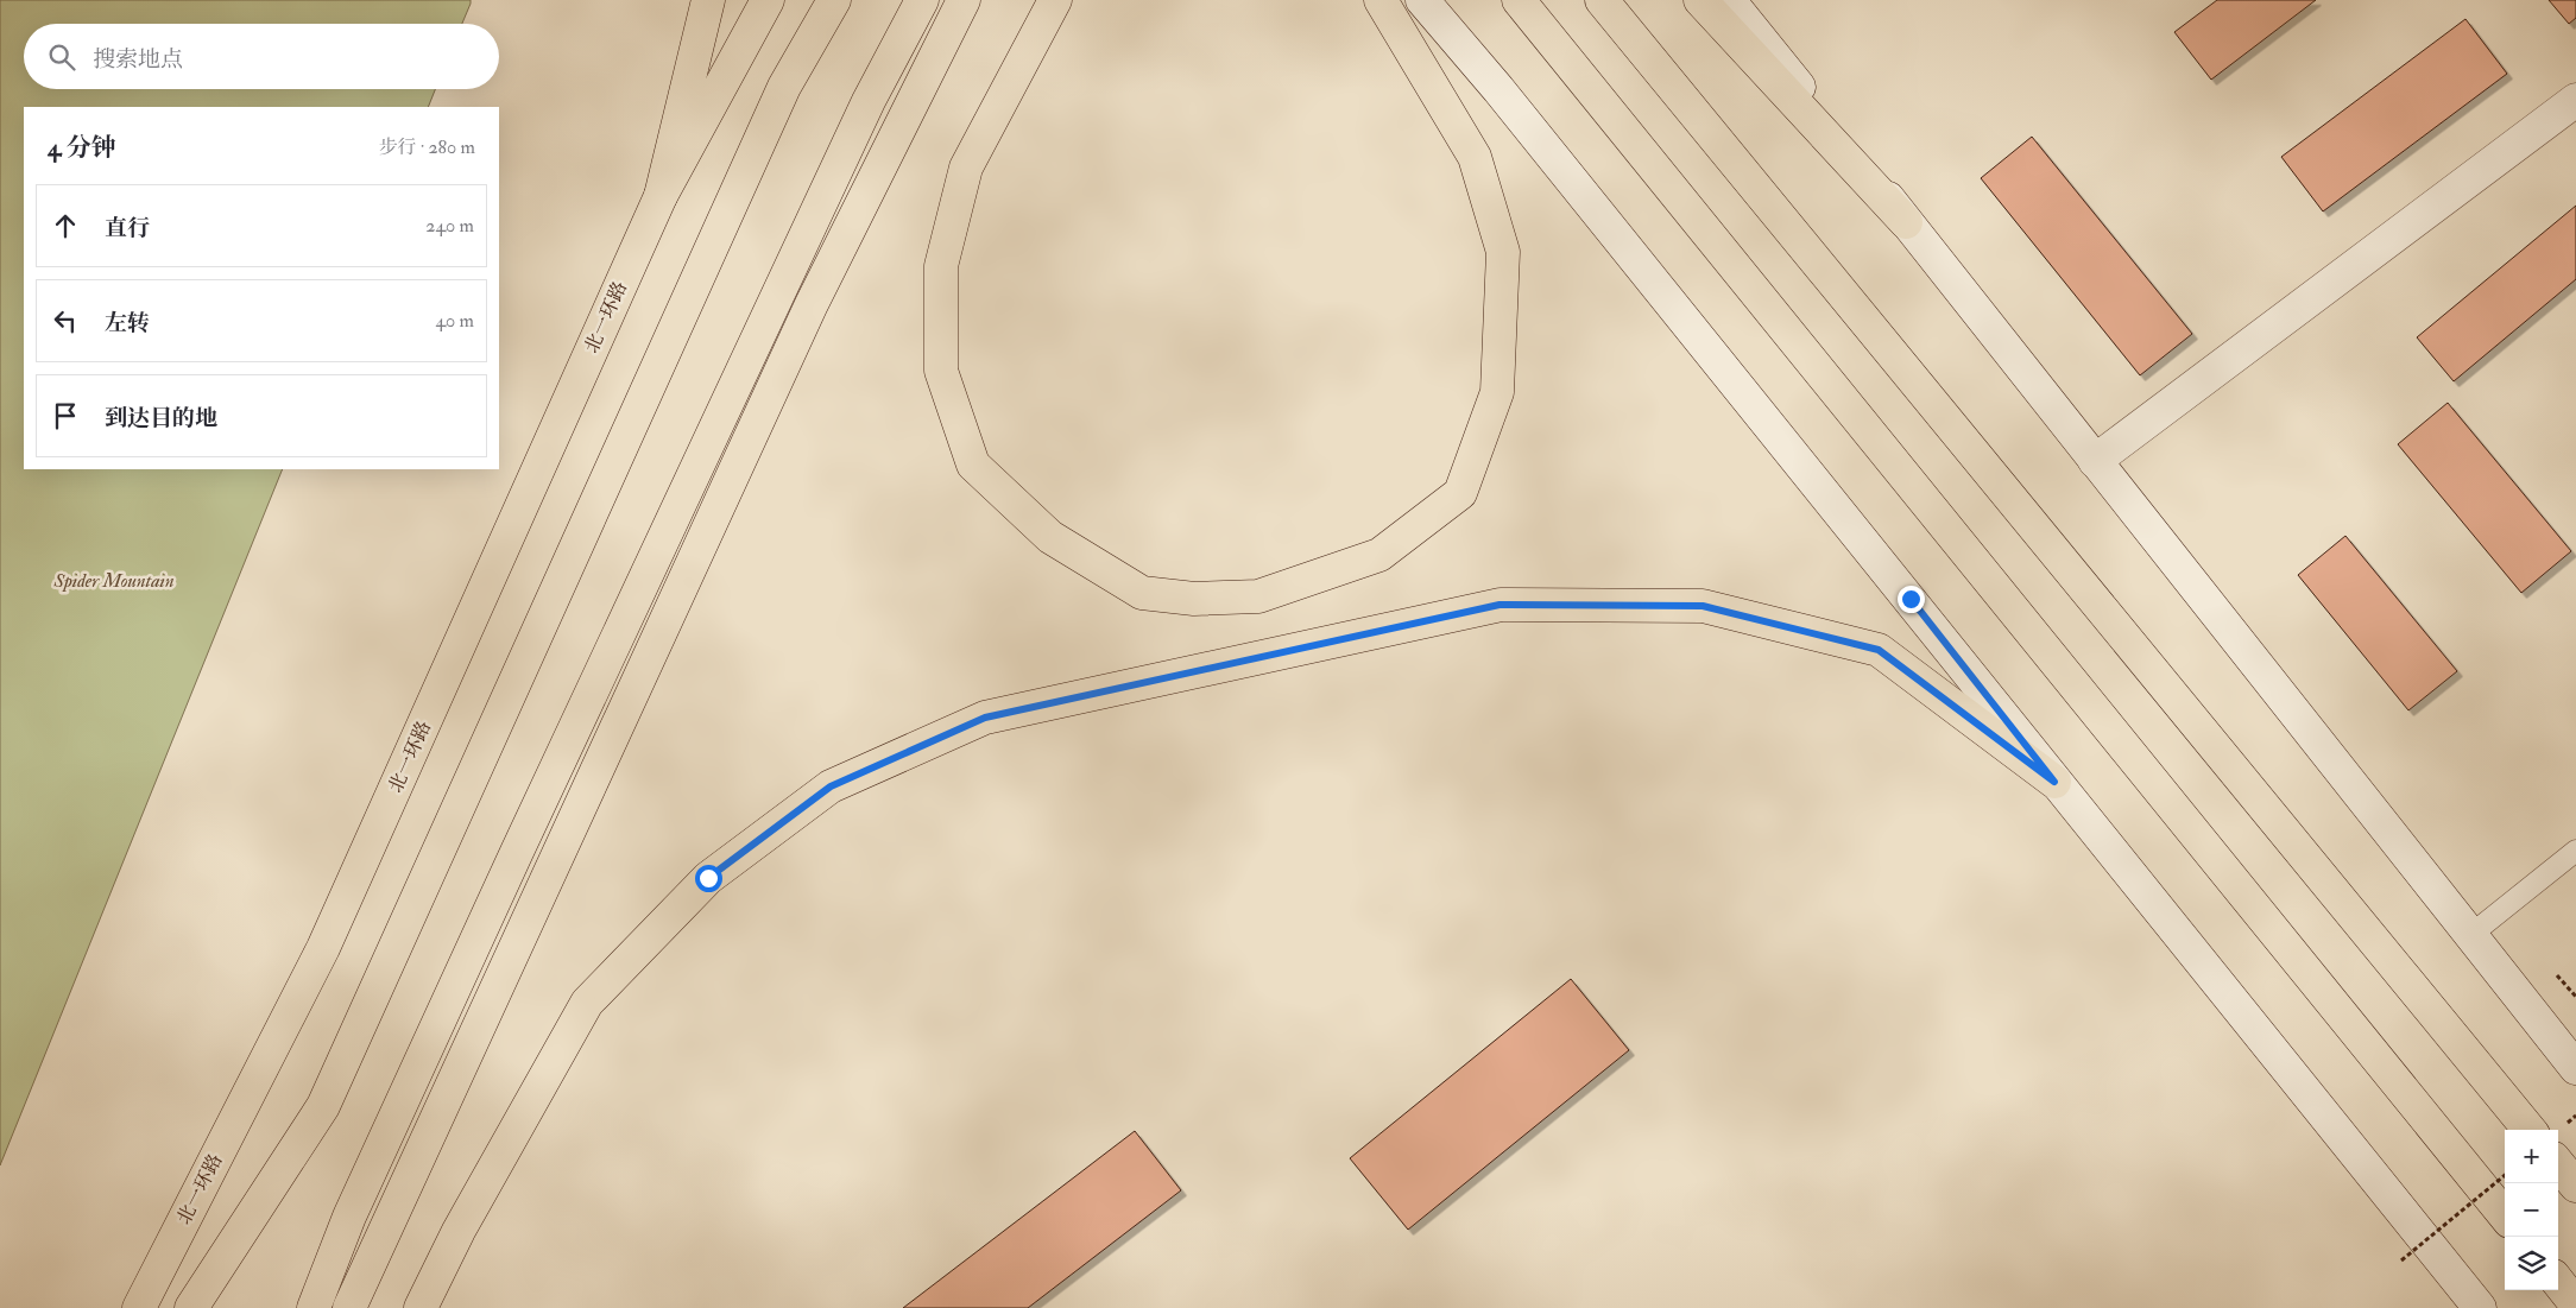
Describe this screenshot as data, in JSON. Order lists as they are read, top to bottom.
{
  "streets": {
    "main road": ["北一环路"]
  },
  "parks": ["Spider Mountain"],
  "page": {
    "search": "搜索地点",
    "heading": ["4 分钟", "步行 · 280 m"],
    "list": [
      ["直行", "240 m"],
      ["左转", "40 m"],
      "到达目的地"
    ],
    "map_buttons": ["+", "−"]
  }
}
